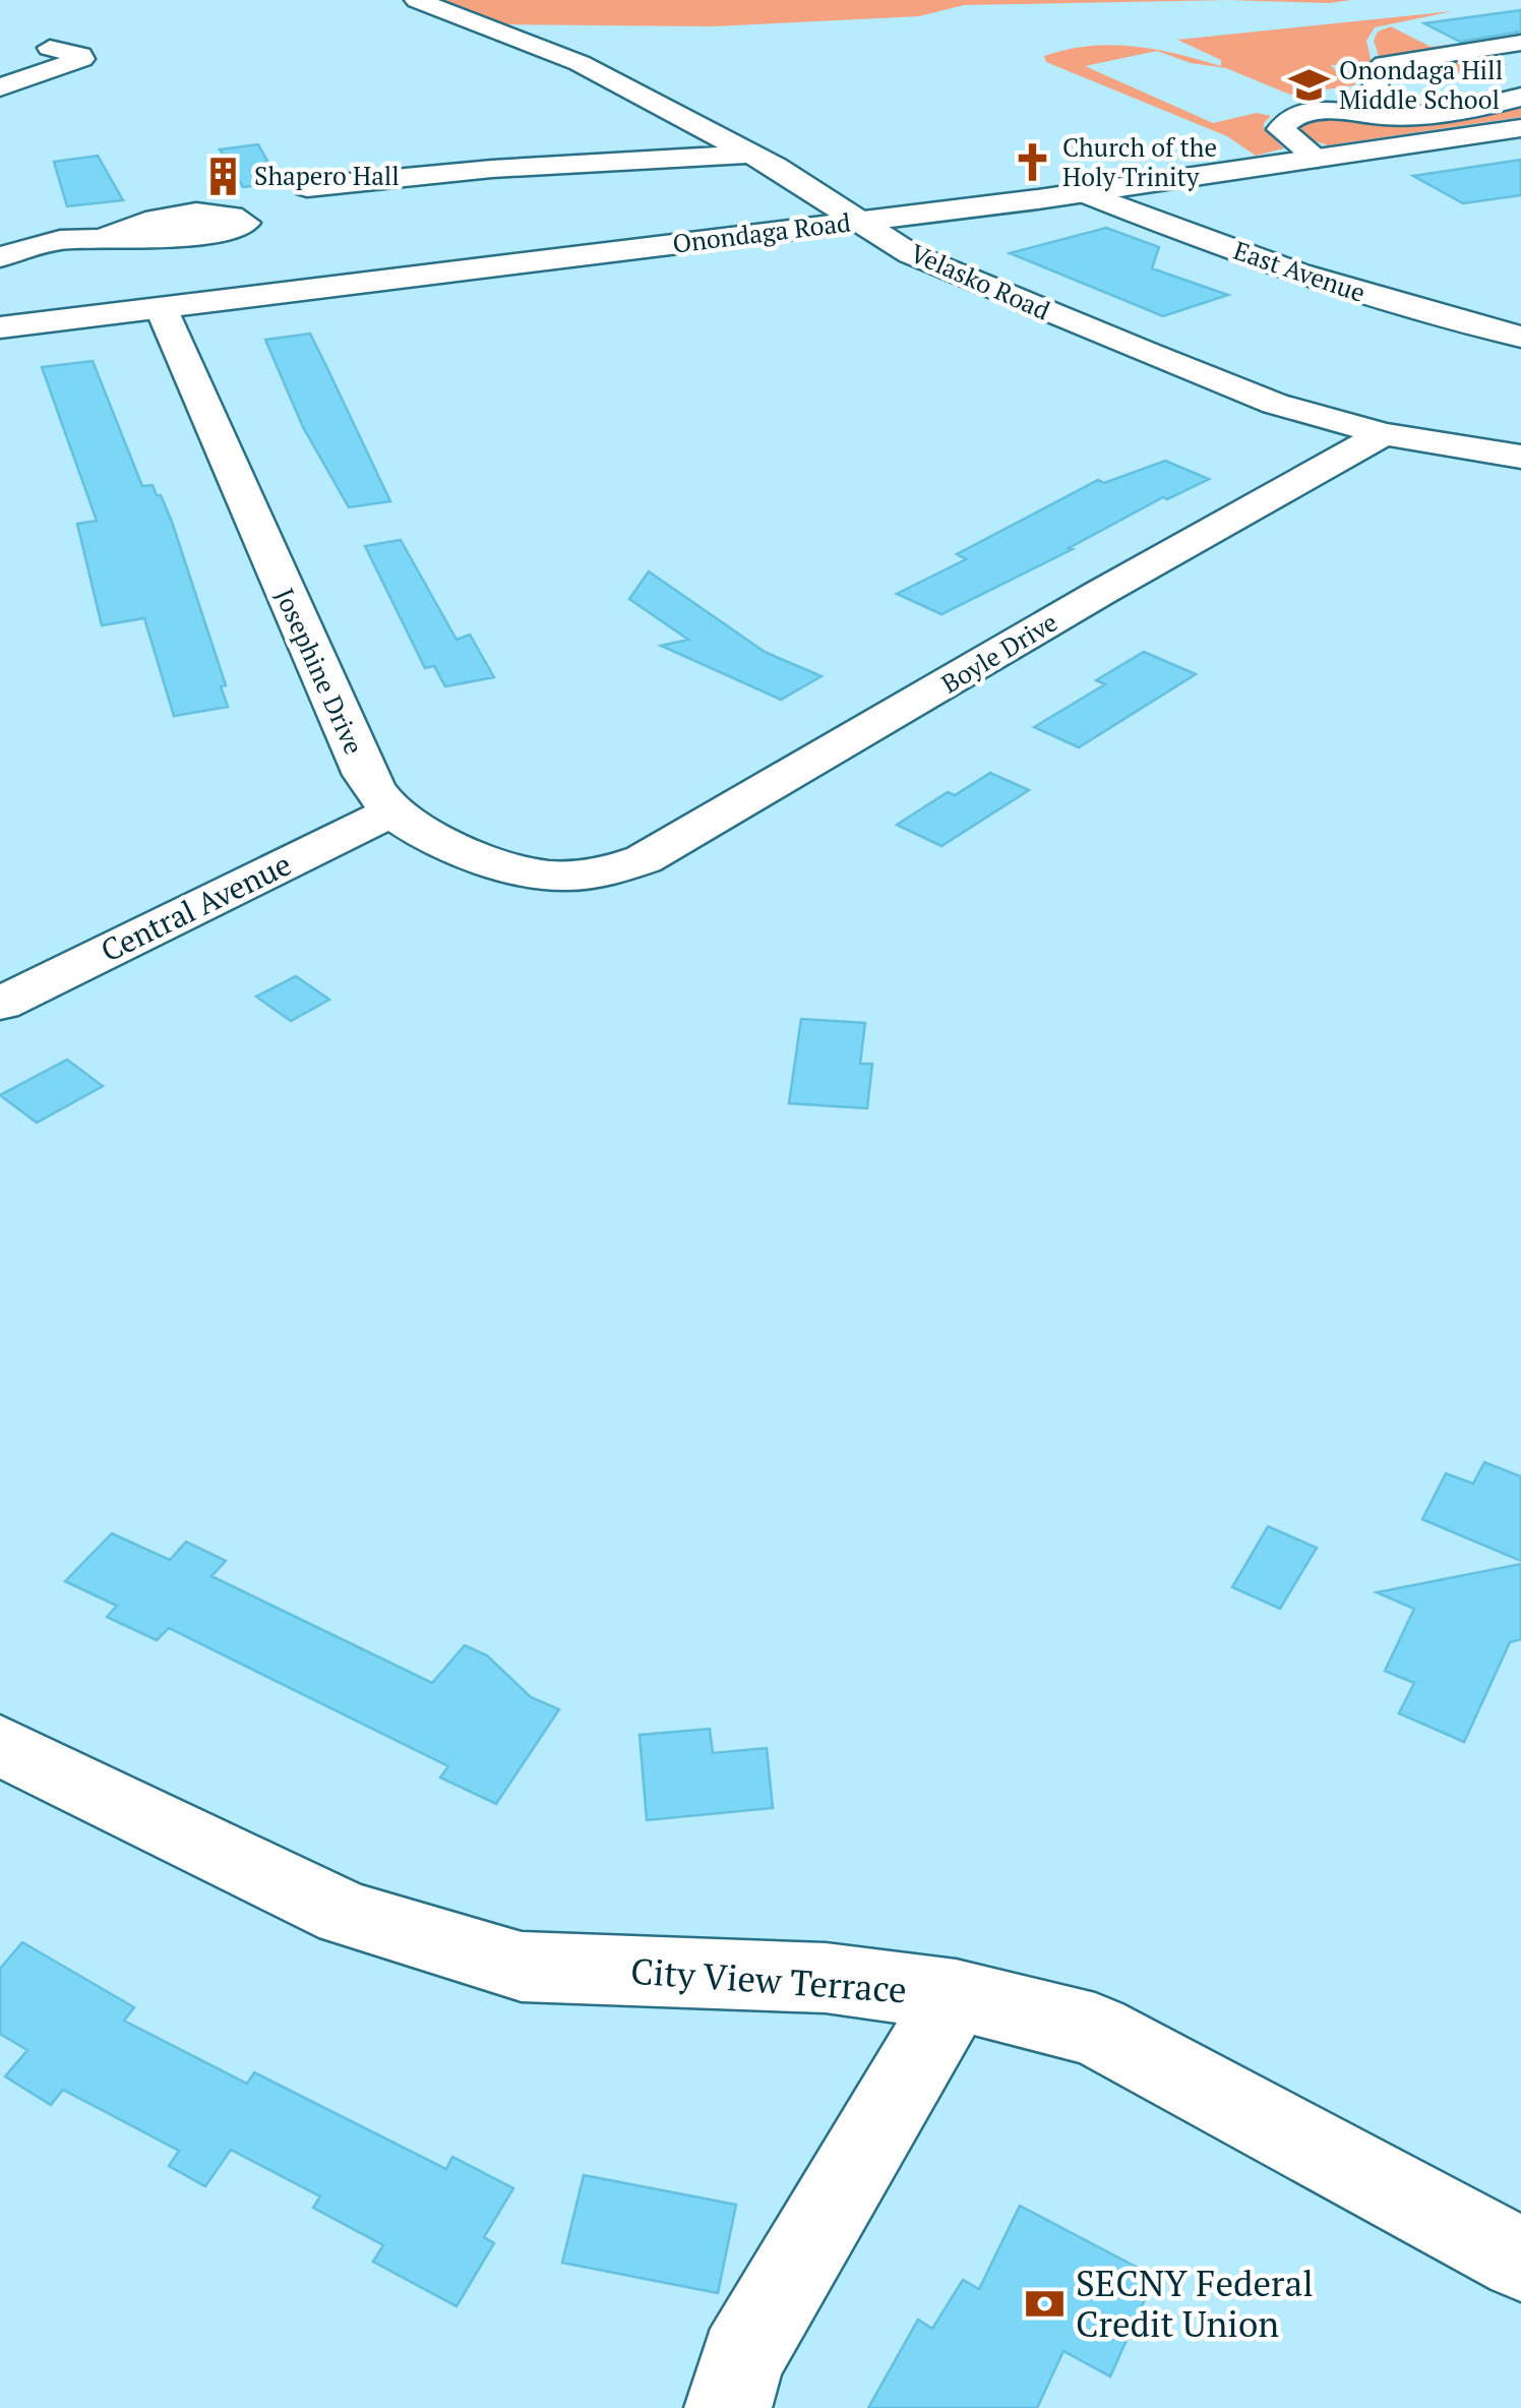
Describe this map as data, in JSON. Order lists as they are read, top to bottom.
{
  "streets": {
    "street": [
      "Onondaga Road",
      "East Avenue",
      "Velasko Road",
      "Boyle Drive",
      "Josephine Drive",
      "Central Avenue",
      "City View Terrace"
    ]
  },
  "crossings": [
    ["Onondaga Road", "East Avenue"],
    ["Onondaga Road", "Velasko Road"],
    ["Onondaga Road", "Josephine Drive"],
    ["Velasko Road", "Boyle Drive"],
    ["Boyle Drive", "Josephine Drive"],
    ["Josephine Drive", "Central Avenue"]
  ],
  "places": {
    "school or university": ["Onondaga Hill Middle School"],
    "church": ["Church of the Holy Trinity"],
    "building": ["Shapero Hall"],
    "bank": ["SECNY Federal Credit Union"]
  }
}
